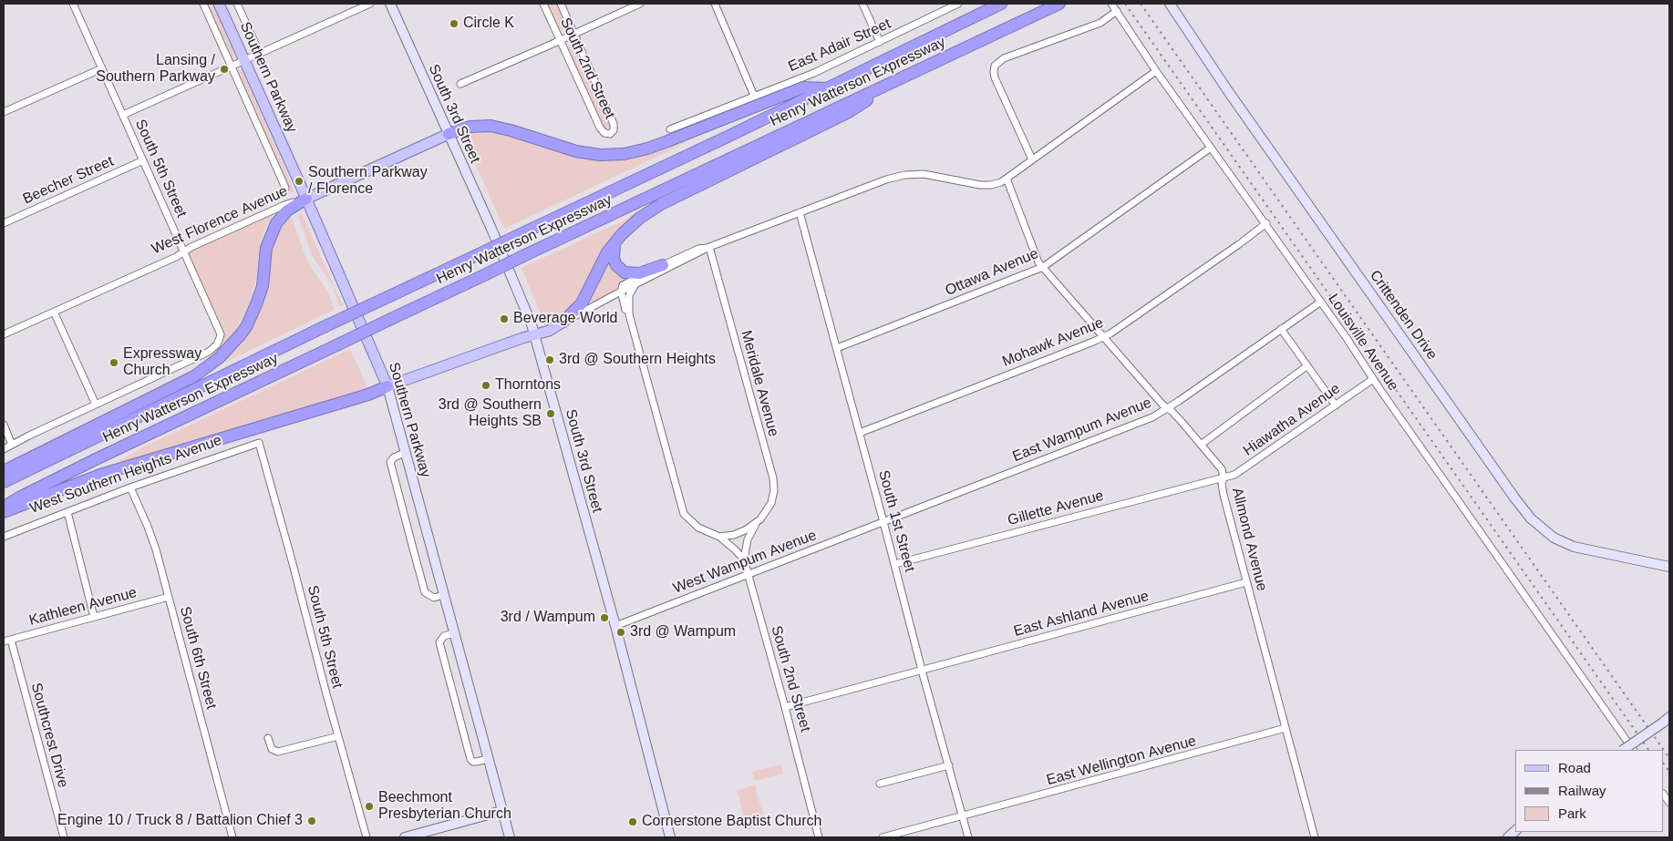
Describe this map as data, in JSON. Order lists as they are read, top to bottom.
{
  "streets": {
    "highway": ["Henry Watterson Expressway"],
    "main road": [
      "Southern Parkway",
      "South 3rd Street",
      "West Florence Avenue",
      "Crittenden Drive"
    ],
    "street": [
      "East Adair Street",
      "South 2nd Street",
      "South 5th Street",
      "Beecher Street",
      "Ottawa Avenue",
      "Mohawk Avenue",
      "Louisville Avenue",
      "Meridale Avenue",
      "Hiawatha Avenue",
      "East Wampum Avenue",
      "West Southern Heights Avenue",
      "Gillette Avenue",
      "South 1st Street",
      "Allmond Avenue",
      "West Wampum Avenue",
      "Kathleen Avenue",
      "East Ashland Avenue",
      "South 6th Street",
      "Southcrest Drive",
      "East Wellington Avenue"
    ]
  },
  "crossings": [
    ["South 2nd Street", "Meridale Avenue"],
    ["South 2nd Street", "West Wampum Avenue"],
    ["South 2nd Street", "East Ashland Avenue"],
    ["Southern Parkway", "West Florence Avenue"],
    ["South 3rd Street", "West Florence Avenue"],
    ["South 3rd Street", "West Wampum Avenue"],
    ["South 5th Street", "Beecher Street"],
    ["South 5th Street", "West Florence Avenue"],
    ["South 5th Street", "West Southern Heights Avenue"],
    ["Ottawa Avenue", "Louisville Avenue"],
    ["Ottawa Avenue", "South 1st Street"],
    ["Ottawa Avenue", "Allmond Avenue"],
    ["Mohawk Avenue", "Louisville Avenue"],
    ["Mohawk Avenue", "South 1st Street"],
    ["Mohawk Avenue", "Allmond Avenue"],
    ["Louisville Avenue", "Hiawatha Avenue"],
    ["Louisville Avenue", "East Wampum Avenue"],
    ["Hiawatha Avenue", "Gillette Avenue"],
    ["Hiawatha Avenue", "Allmond Avenue"],
    ["East Wampum Avenue", "South 1st Street"],
    ["East Wampum Avenue", "Allmond Avenue"],
    ["East Wampum Avenue", "West Wampum Avenue"],
    ["West Southern Heights Avenue", "South 6th Street"],
    ["Gillette Avenue", "South 1st Street"],
    ["Gillette Avenue", "Allmond Avenue"],
    ["South 1st Street", "West Wampum Avenue"],
    ["South 1st Street", "East Ashland Avenue"],
    ["South 1st Street", "East Wellington Avenue"],
    ["Allmond Avenue", "East Ashland Avenue"],
    ["Allmond Avenue", "East Wellington Avenue"],
    ["Kathleen Avenue", "South 6th Street"],
    ["Kathleen Avenue", "Southcrest Drive"]
  ],
  "places": [
    "Circle K",
    "Lansing / Southern Parkway",
    "Southern Parkway / Florence",
    "Beverage World",
    "3rd @ Southern Heights",
    "Expressway Church",
    "Thorntons",
    "3rd @ Southern Heights SB",
    "3rd / Wampum",
    "3rd @ Wampum",
    "Beechmont Presbyterian Church",
    "Engine 10 / Truck 8 / Battalion Chief 3",
    "Cornerstone Baptist Church"
  ],
  "legend": ["Road", "Railway", "Park"]
}
